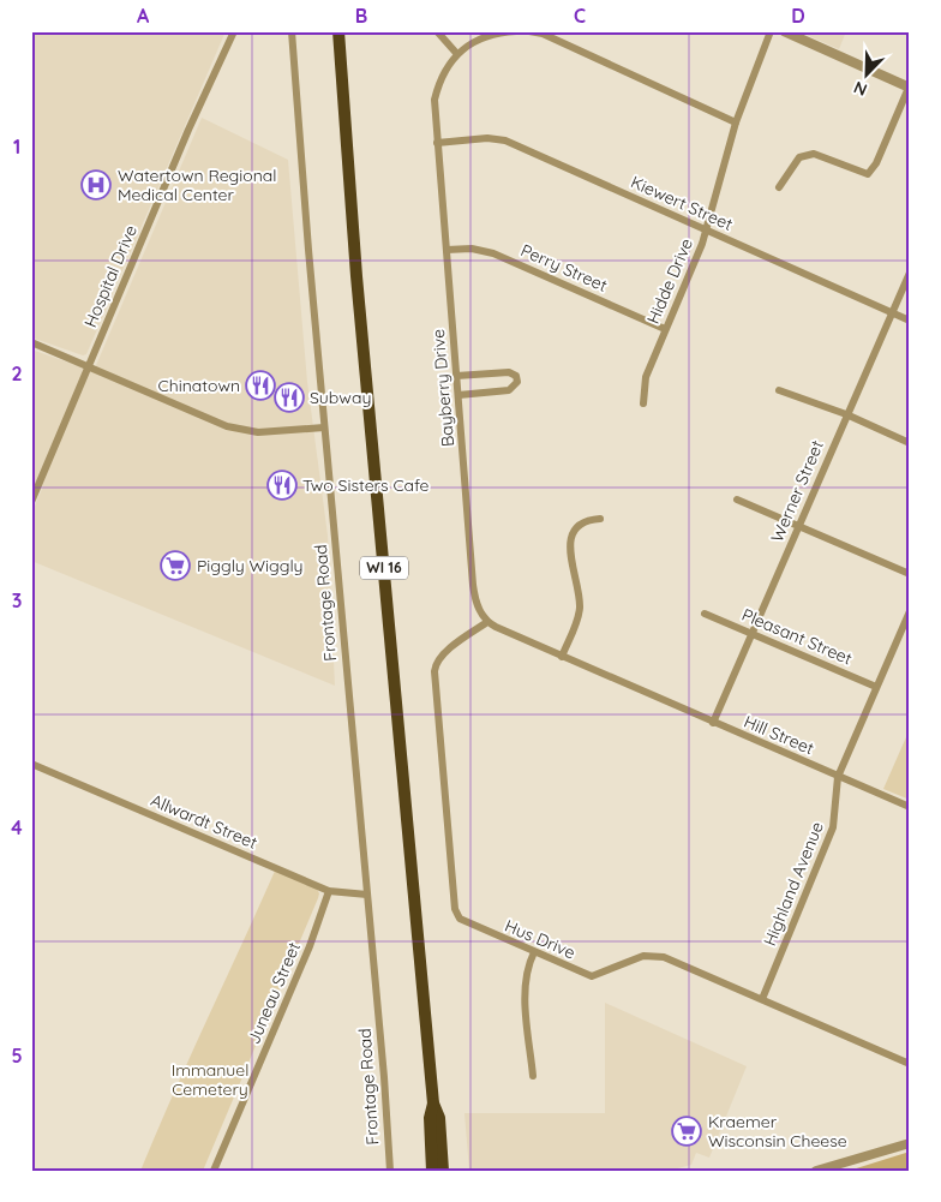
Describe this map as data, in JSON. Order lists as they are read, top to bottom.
{
  "streets": {
    "highway": ["WI 16"],
    "street": [
      "Kiewert Street",
      "Perry Street",
      "Hospital Drive",
      "Hidde Drive",
      "Bayberry Drive",
      "Werner Street",
      "Frontage Road",
      "Pleasant Street",
      "Hill Street",
      "Allwardt Street",
      "Highland Avenue",
      "Hus Drive",
      "Juneau Street"
    ]
  },
  "crossings": [
    ["Kiewert Street", "Hidde Drive"],
    ["Kiewert Street", "Bayberry Drive"],
    ["Kiewert Street", "Werner Street"],
    ["Perry Street", "Hidde Drive"],
    ["Perry Street", "Bayberry Drive"],
    ["Bayberry Drive", "Hus Drive"],
    ["Werner Street", "Pleasant Street"],
    ["Werner Street", "Hill Street"],
    ["Frontage Road", "Allwardt Street"],
    ["Pleasant Street", "Highland Avenue"],
    ["Hill Street", "Highland Avenue"],
    ["Allwardt Street", "Juneau Street"],
    ["Highland Avenue", "Hus Drive"]
  ],
  "parks": ["Immanuel Cemetery"],
  "places": {
    "hospital": ["Watertown Regional Medical Center"],
    "restaurant": ["Chinatown", "Subway", "Two Sisters Cafe"],
    "supermarket": ["Piggly Wiggly", "Kraemer Wisconsin Cheese"]
  },
  "north": "bottom left",
  "grid": {
    "columns": [
      "A",
      "B",
      "C",
      "D"
    ],
    "rows": [
      "1",
      "2",
      "3",
      "4",
      "5"
    ]
  }
}
